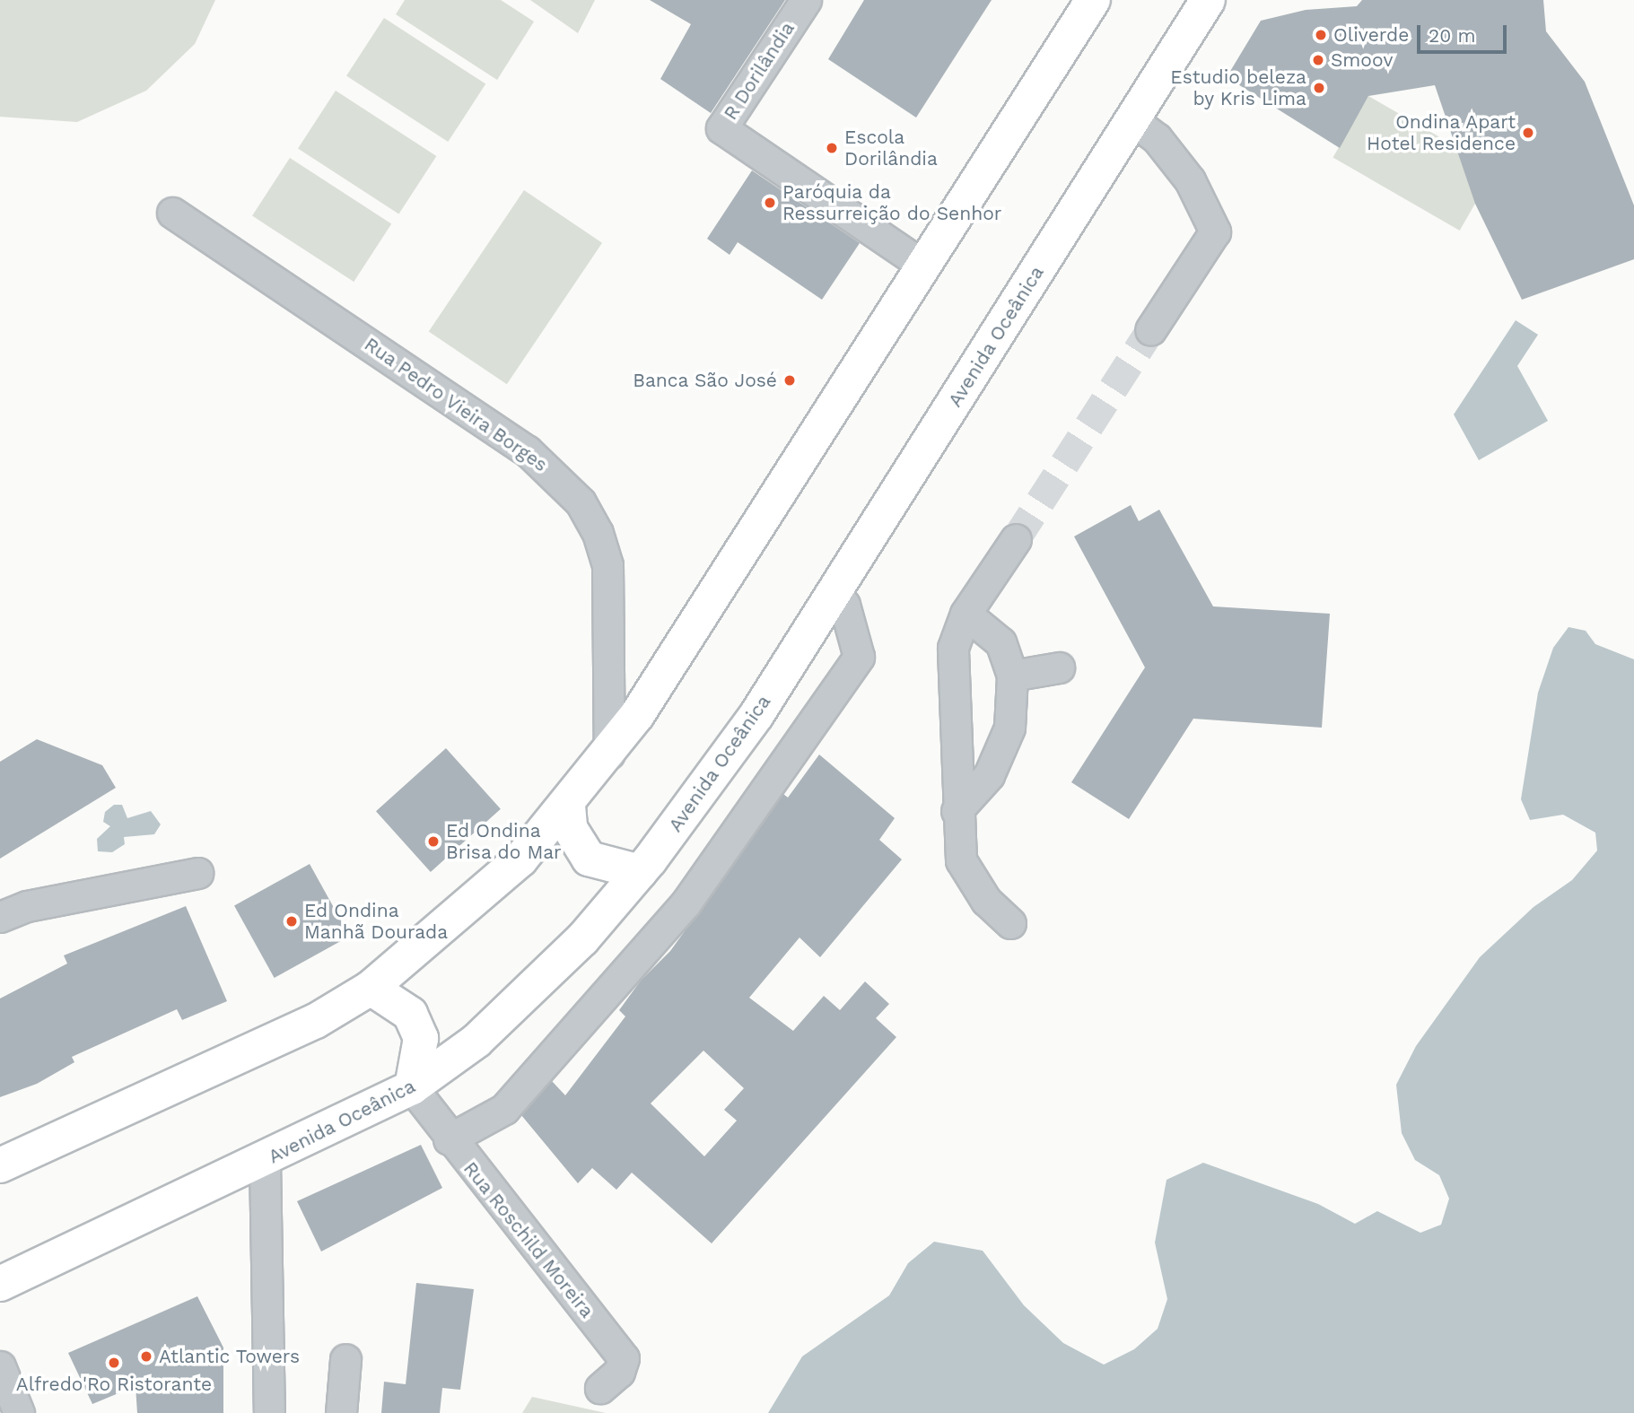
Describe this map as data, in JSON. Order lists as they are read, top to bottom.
{
  "streets": {
    "main road": ["Avenida Oceânica"],
    "street": ["R Dorilândia", "Rua Pedro Vieira Borges", "Rua Roschild Moreira"]
  },
  "crossings": [
    ["Avenida Oceânica", "Rua Roschild Moreira"]
  ],
  "places": [
    "Oliverde",
    "Smoov",
    "Estudio beleza by Kris Lima",
    "Ondina Apart Hotel Residence",
    "Escola Dorilândia",
    "Paróquia da Ressurreição do Senhor",
    "Banca São José",
    "Ed Ondina Brisa do Mar",
    "Ed Ondina Manhã Dourada",
    "Atlantic Towers",
    "Alfredo'Ro Ristorante"
  ],
  "scale_bar": "20 m"
}
